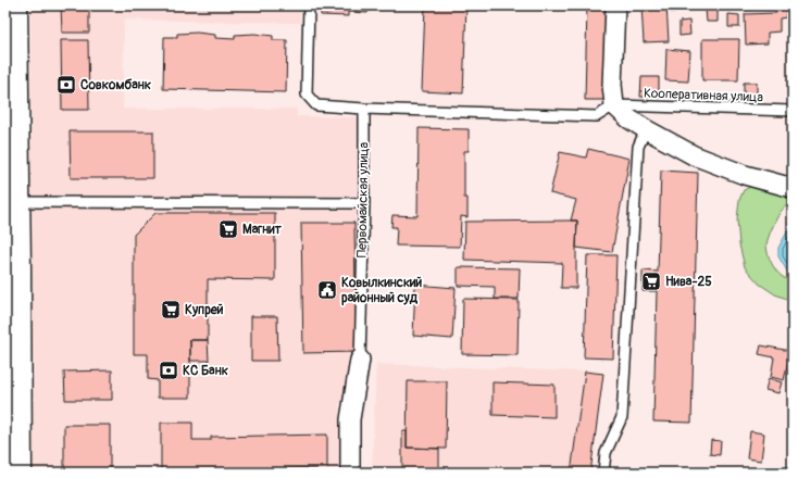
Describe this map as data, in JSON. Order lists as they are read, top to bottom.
{
  "streets": {
    "street": ["Первомайская улица"],
    "lane": ["Кооперативная улица"]
  },
  "places": {
    "bank": ["Совкомбанк", "КС Банк"],
    "supermarket": ["Магнит", "Нива-25", "Купрей"],
    "public building": ["Ковылкинский районный суд"]
  }
}
